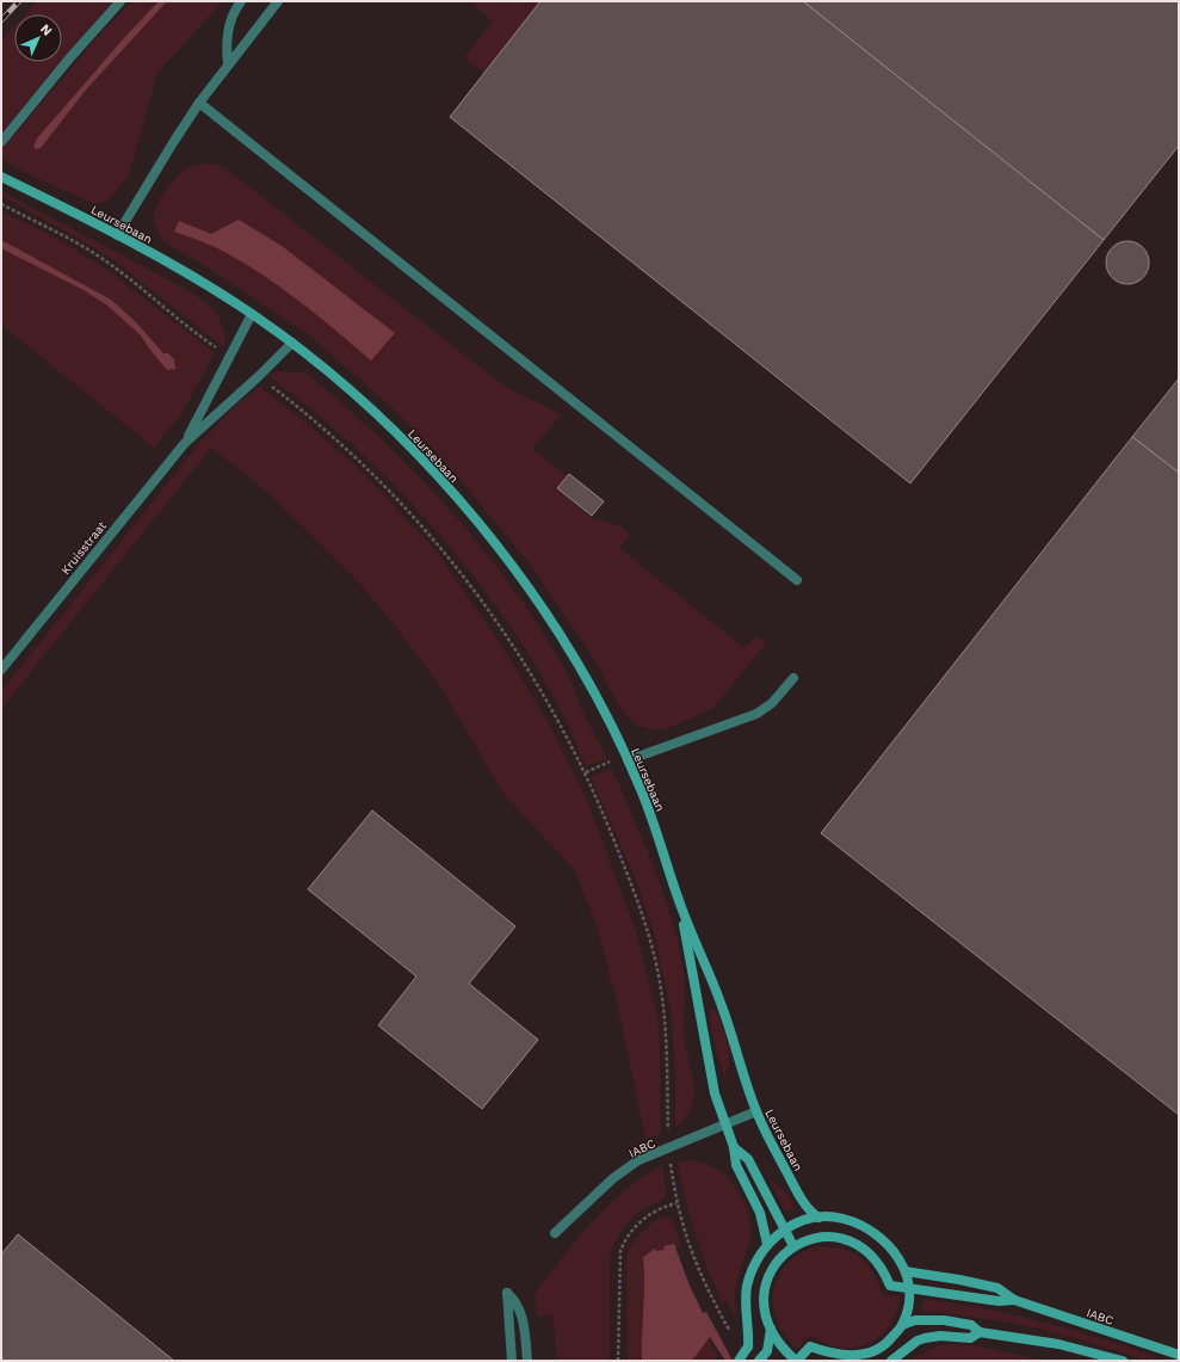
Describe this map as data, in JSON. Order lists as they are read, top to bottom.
{
  "streets": {
    "street": ["Leursebaan", "Kruisstraat", "IABC"]
  },
  "crossings": [
    ["Leursebaan", "Kruisstraat"],
    ["Leursebaan", "IABC"]
  ],
  "north": "top right"
}
